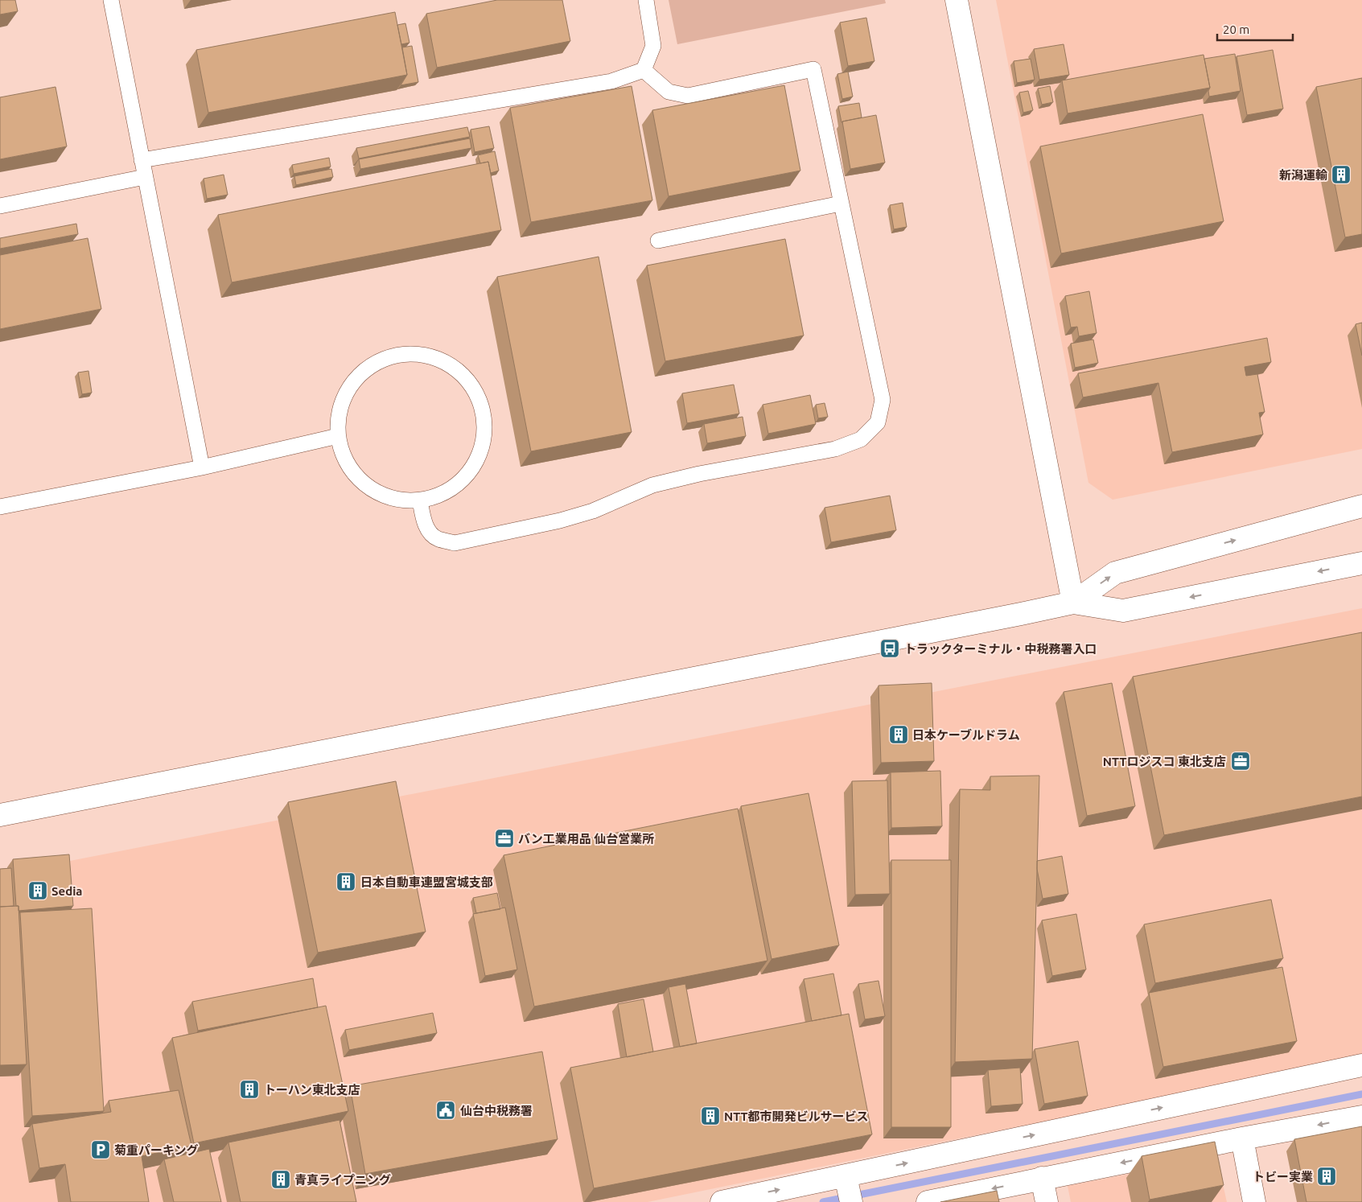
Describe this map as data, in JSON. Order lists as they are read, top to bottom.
{
  "places": {
    "building": [
      "新潟運輸",
      "日本ケーブルドラム",
      "日本自動車連盟宮城支部",
      "Sedia",
      "トーハン東北支店",
      "NTT都市開発ビルサービス",
      "トビー実業",
      "青真ライプニング"
    ],
    "bus stop": ["トラックターミナル・中税務署入口"],
    "office": ["NTTロジスコ 東北支店", "バン工業用品 仙台営業所"],
    "public building": ["仙台中税務署"],
    "parking": ["菊重パーキング"]
  },
  "scale_bar": "20 m"
}
